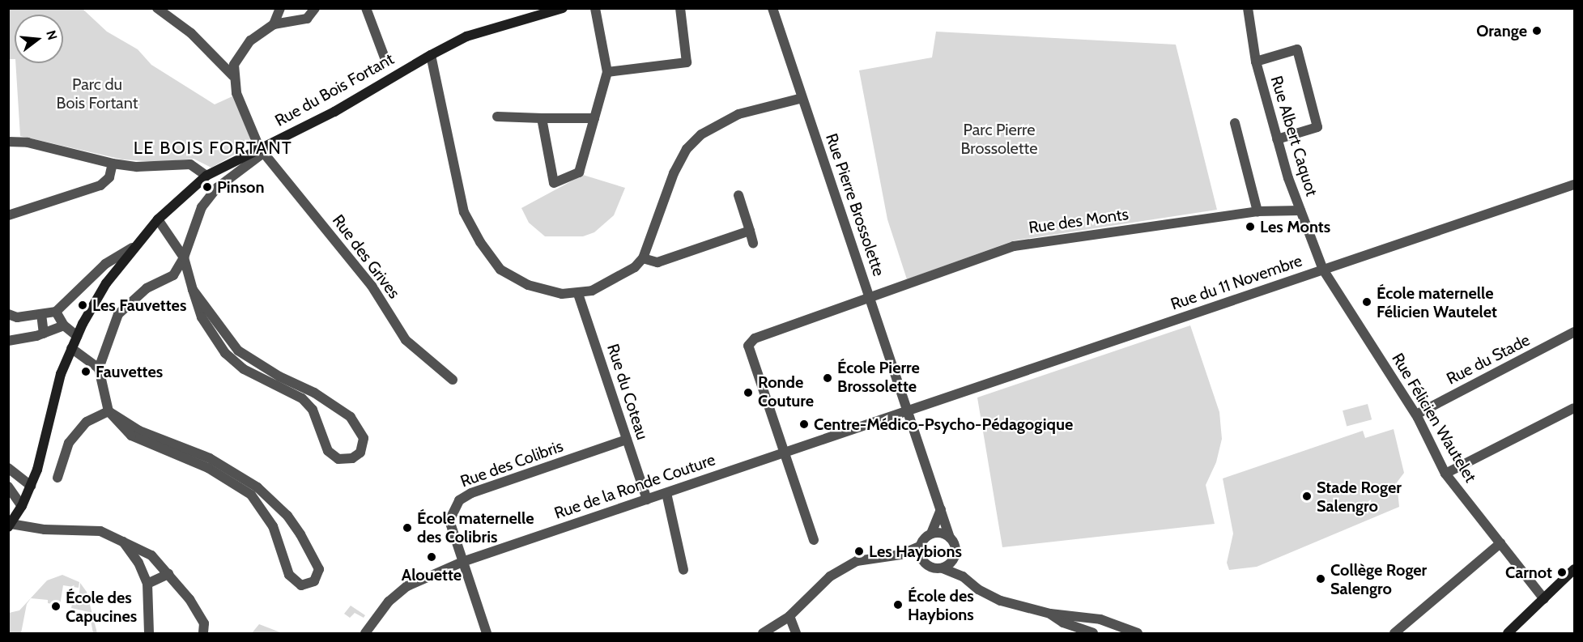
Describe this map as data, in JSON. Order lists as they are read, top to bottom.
{
  "streets": {
    "street": [
      "Rue du Bois Fortant",
      "Rue Albert Caquot",
      "Rue Pierre Brossolette",
      "Rue des Monts",
      "Rue des Grives",
      "Rue du 11 Novembre",
      "Rue du Stade",
      "Rue du Coteau",
      "Rue Félicien Wautelet",
      "Rue des Colibris",
      "Rue de la Ronde Couture"
    ]
  },
  "crossings": [
    ["Rue du Bois Fortant", "Rue des Grives"],
    ["Rue Albert Caquot", "Rue des Monts"],
    ["Rue Albert Caquot", "Rue du 11 Novembre"],
    ["Rue Albert Caquot", "Rue Félicien Wautelet"],
    ["Rue Pierre Brossolette", "Rue des Monts"],
    ["Rue Pierre Brossolette", "Rue du 11 Novembre"],
    ["Rue Pierre Brossolette", "Rue de la Ronde Couture"],
    ["Rue des Monts", "Rue de la Ronde Couture"],
    ["Rue du 11 Novembre", "Rue Félicien Wautelet"],
    ["Rue du 11 Novembre", "Rue de la Ronde Couture"],
    ["Rue du Stade", "Rue Félicien Wautelet"],
    ["Rue du Coteau", "Rue des Colibris"],
    ["Rue du Coteau", "Rue de la Ronde Couture"],
    ["Rue des Colibris", "Rue de la Ronde Couture"]
  ],
  "districts": ["LE BOIS FORTANT"],
  "parks": ["Parc du Bois Fortant", "Parc Pierre Brossolette"],
  "places": [
    "Orange",
    "Pinson",
    "Les Monts",
    "École maternelle Félicien Wautelet",
    "Les Fauvettes",
    "Fauvettes",
    "École Pierre Brossolette",
    "Ronde Couture",
    "Centre-Médico-Psycho-Pédagogique",
    "Stade Roger Salengro",
    "École maternelle des Colibris",
    "Les Haybions",
    "Alouette",
    "Carnot",
    "Collège Roger Salengro",
    "École des Haybions",
    "École des Capucines"
  ],
  "north": "right"
}
